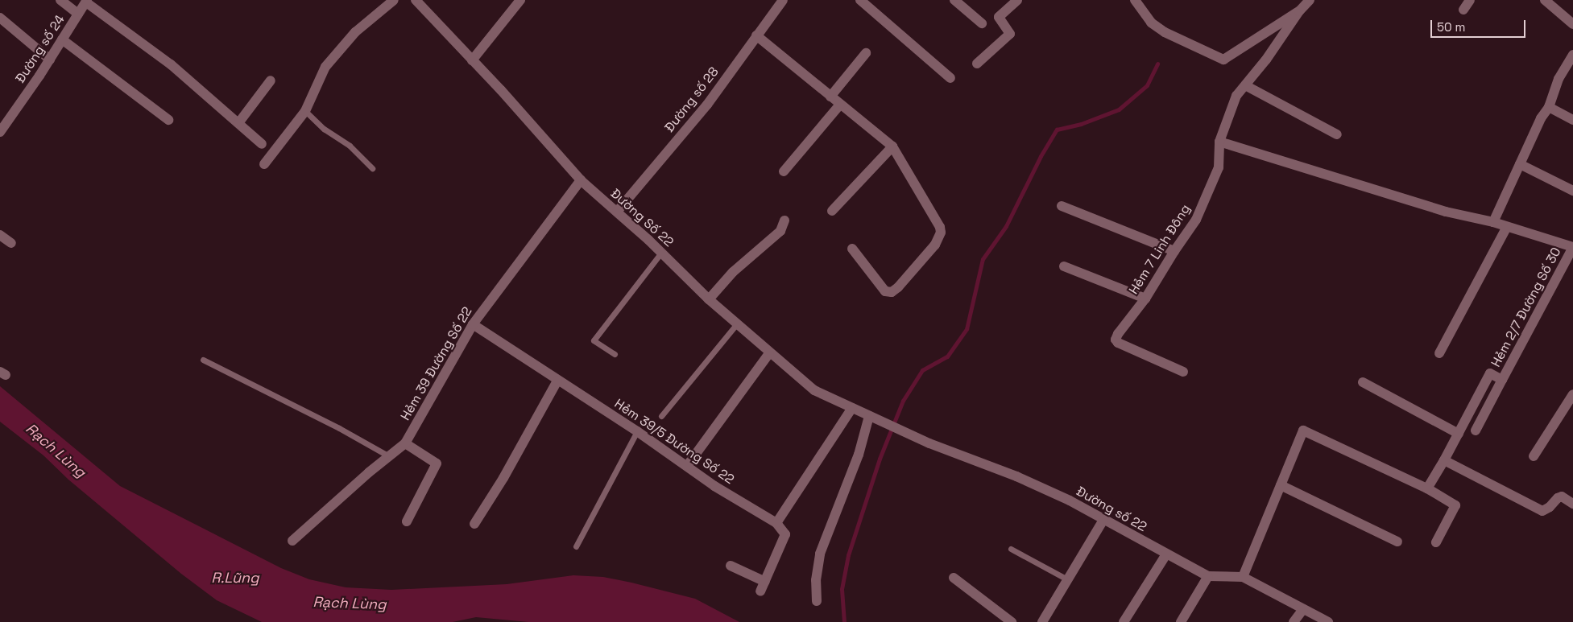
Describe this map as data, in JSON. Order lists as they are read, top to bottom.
{
  "streets": {
    "street": [
      "Đường số 24",
      "Đường số 28",
      "Đường Số 22",
      "Hẻm 7 Linh Đông",
      "Hẻm 2/7 Đường Số 30",
      "Hẻm 39 Đường Số 22",
      "Hẻm 39/5 Đường Số 22",
      "Đường số 22"
    ]
  },
  "crossings": [
    ["Đường số 28", "Đường Số 22"],
    ["Đường Số 22", "Hẻm 39 Đường Số 22"],
    ["Đường Số 22", "Đường số 22"],
    ["Hẻm 39 Đường Số 22", "Hẻm 39/5 Đường Số 22"]
  ],
  "water": ["Rạch Lùng", "R.Lũng"],
  "scale_bar": "50 m"
}
